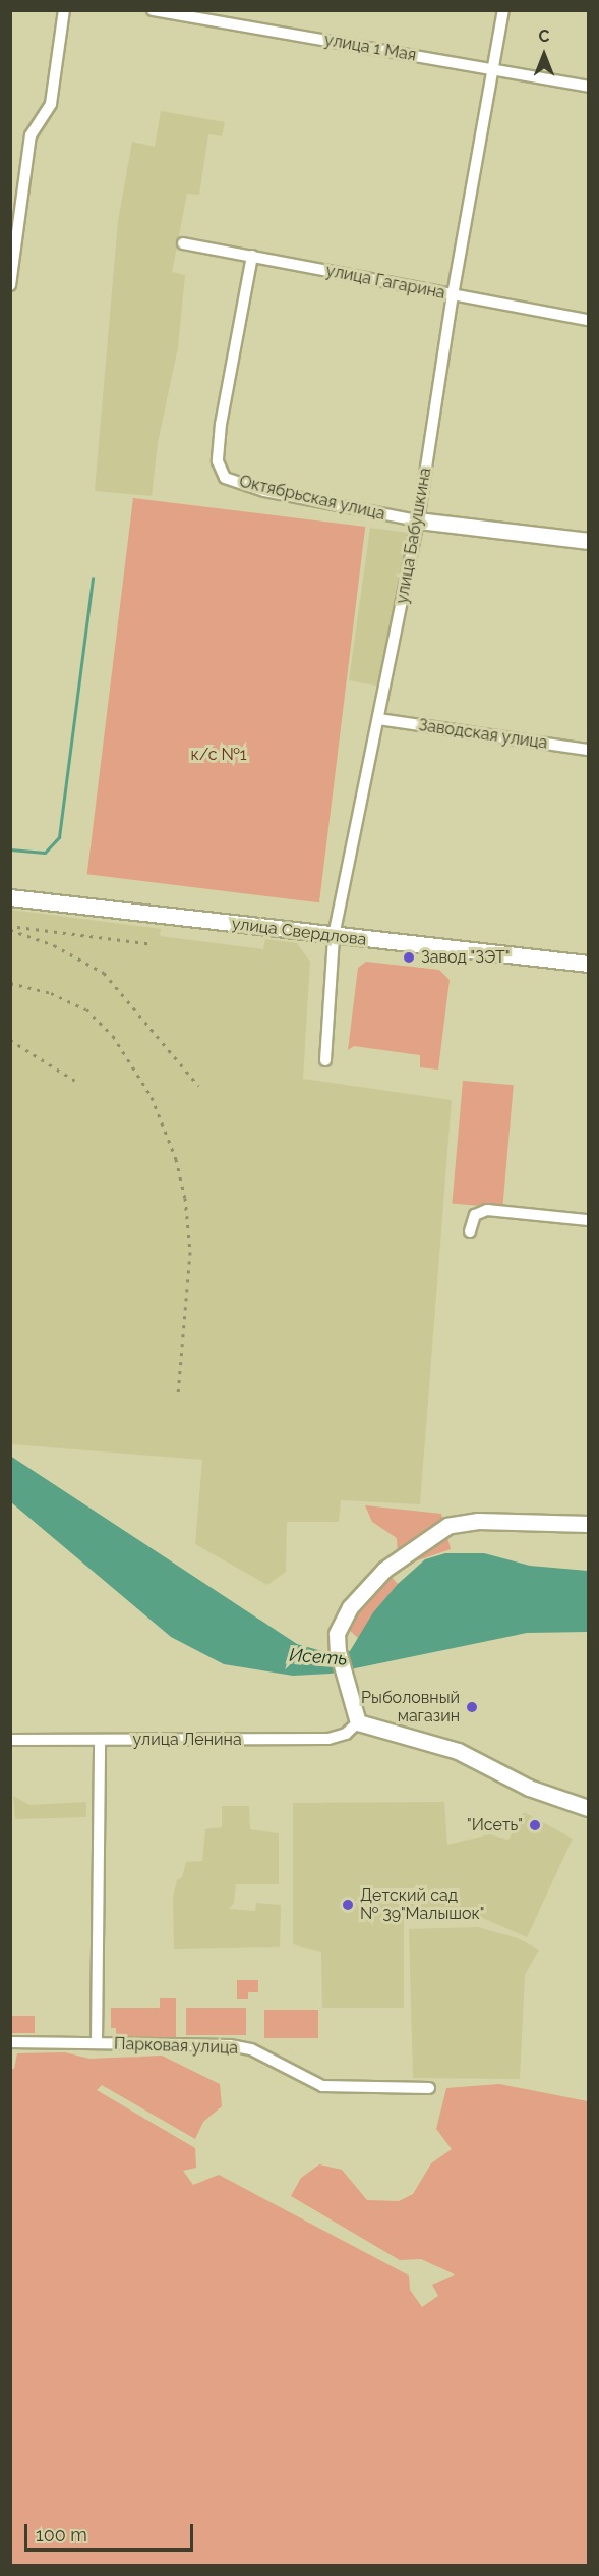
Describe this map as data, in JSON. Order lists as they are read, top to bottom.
{
  "streets": {
    "street": [
      "улица 1 Мая",
      "улица Гагарина",
      "Октябрьская улица",
      "улица Бабушкина",
      "Заводская улица",
      "улица Свердлова",
      "улица Ленина",
      "Парковая улица"
    ]
  },
  "crossings": [
    ["улица 1 Мая", "улица Бабушкина"],
    ["улица Гагарина", "Октябрьская улица"],
    ["улица Гагарина", "улица Бабушкина"],
    ["Октябрьская улица", "улица Бабушкина"],
    ["улица Бабушкина", "Заводская улица"],
    ["улица Бабушкина", "улица Свердлова"],
    ["улица Ленина", "Парковая улица"]
  ],
  "water": ["Исеть"],
  "parks": ["к/с №1"],
  "places": [
    "Завод \"ЗЭТ\"",
    "Рыболовный магазин",
    "\"Исеть\"",
    "Детский сад № 39\"Малышок\""
  ],
  "scale_bar": "100 m",
  "north": "top"
}
